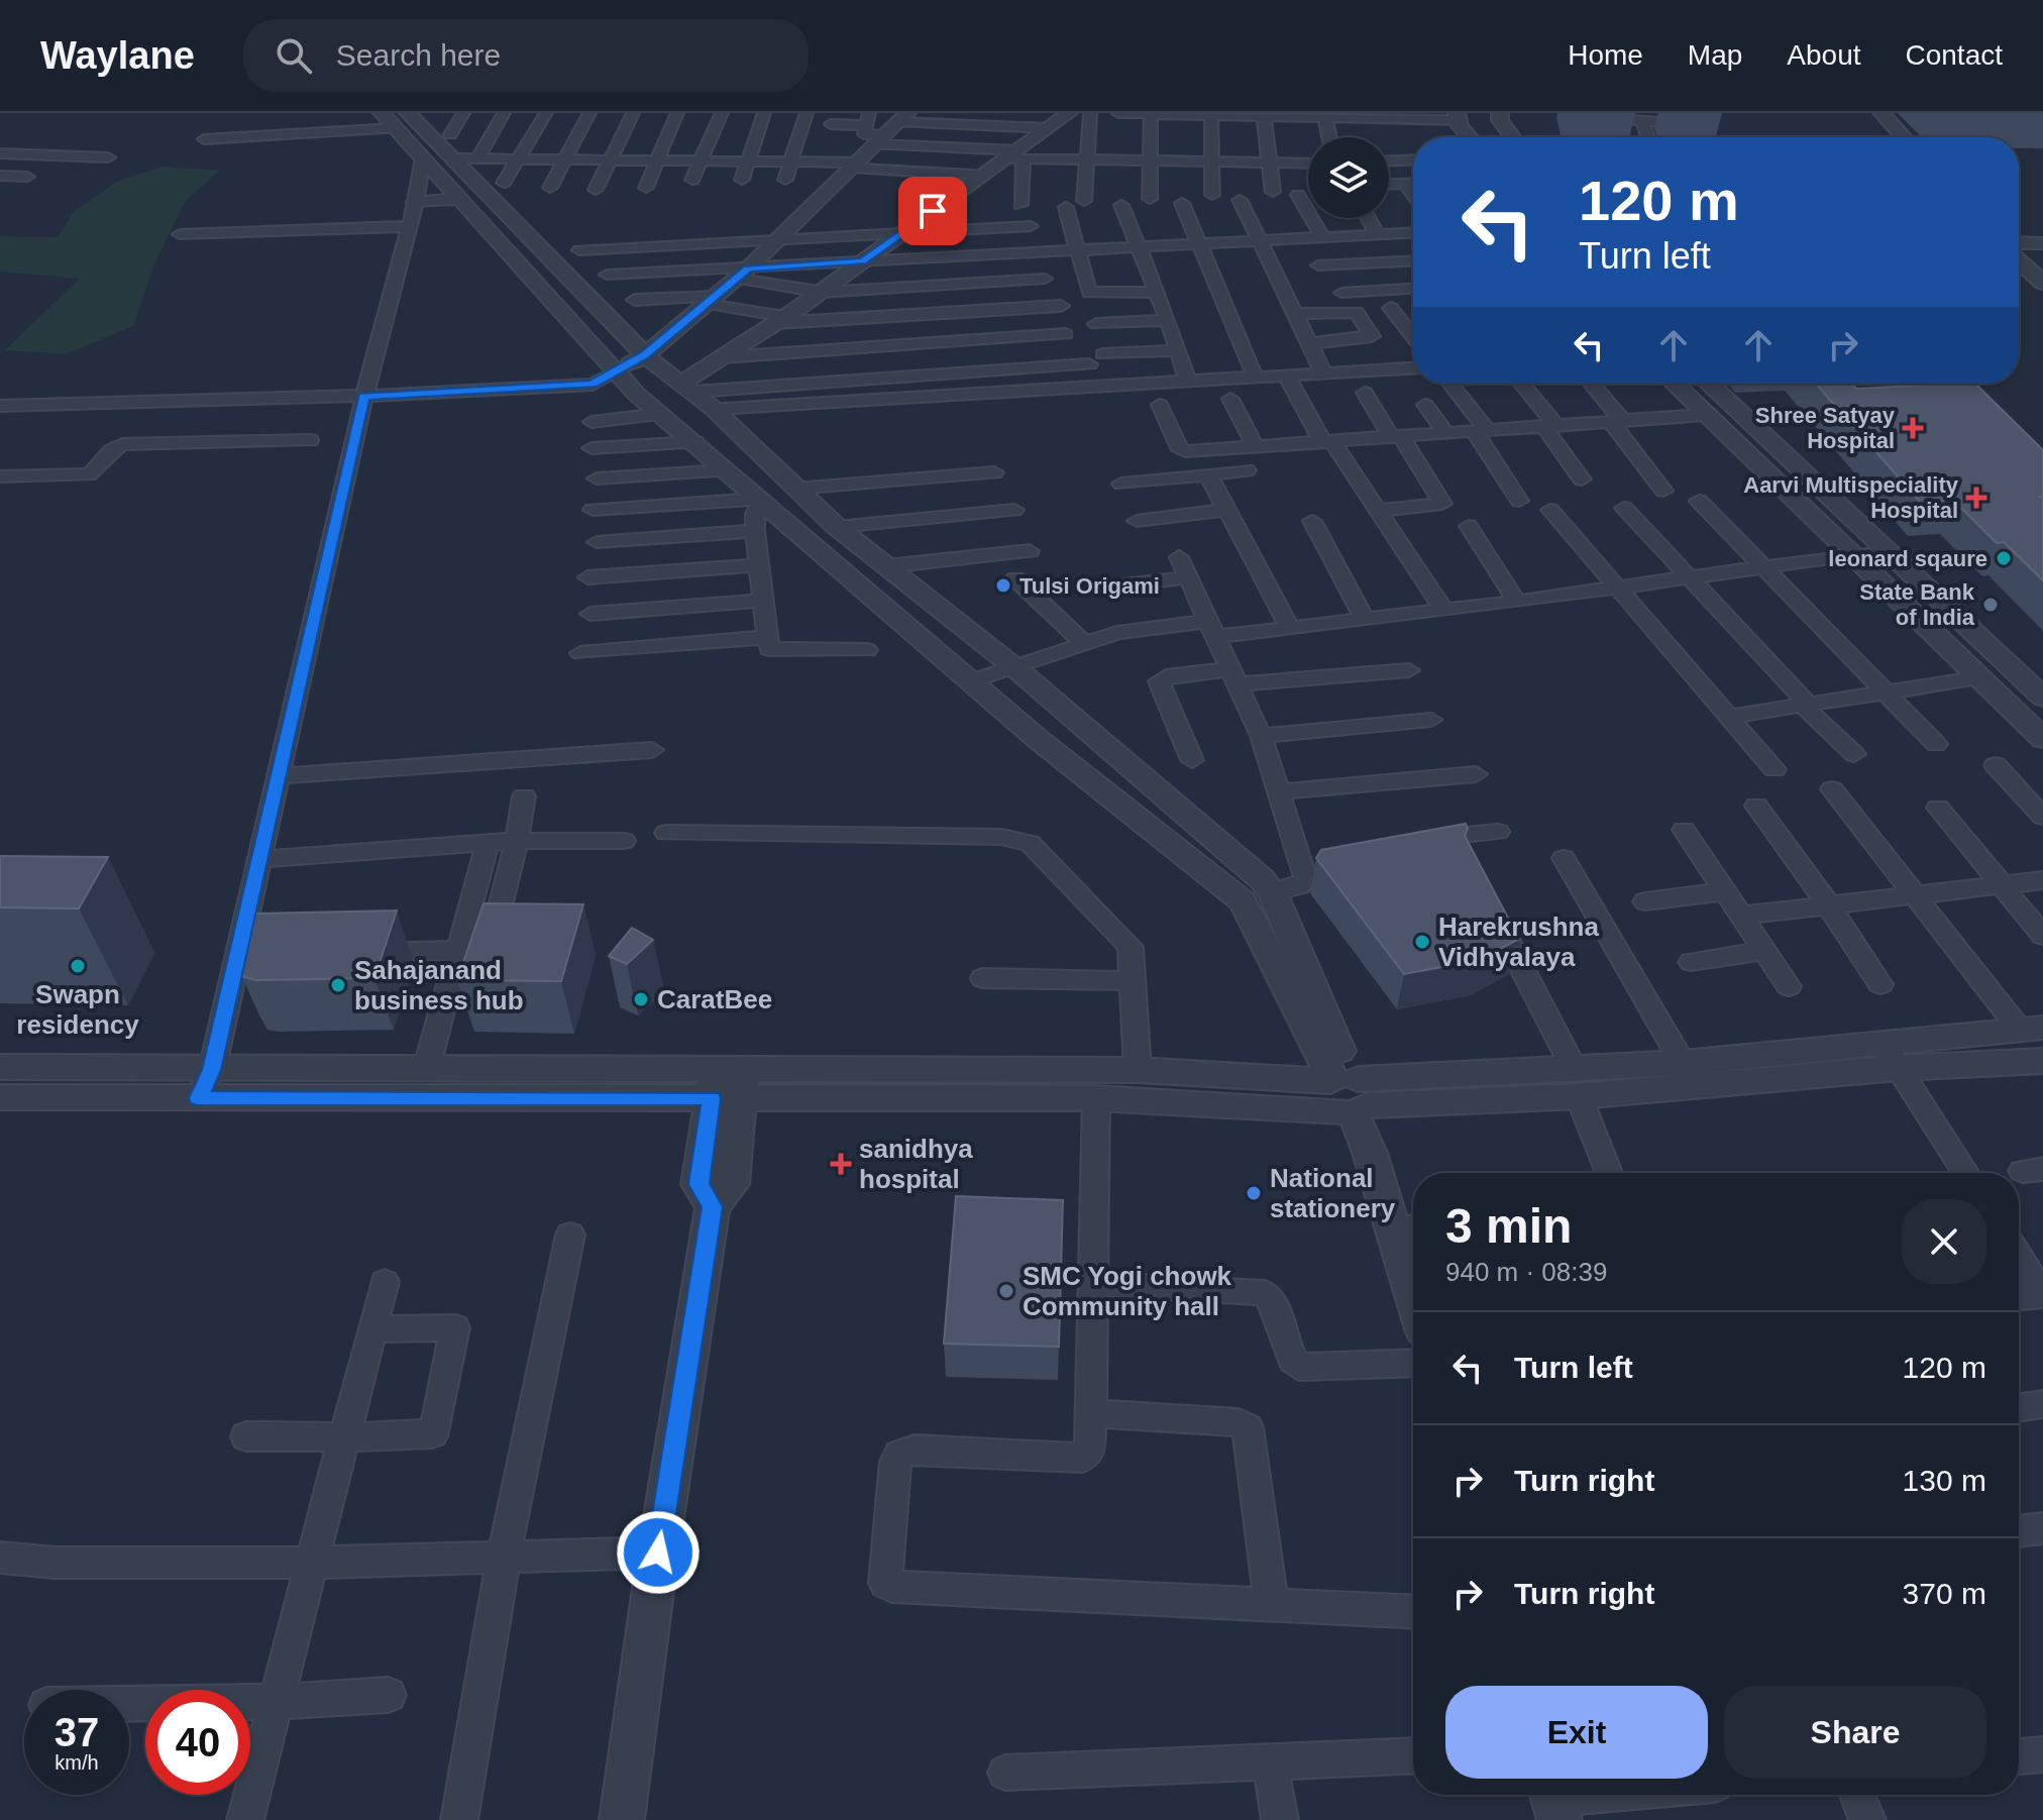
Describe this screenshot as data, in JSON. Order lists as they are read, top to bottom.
{
  "places": {
    "health": ["Shree Satyay Hospital", "Aarvi Multispeciality Hospital", "sanidhya hospital"],
    "other": [
      "leonard sqaure",
      "Tulsi Origami",
      "State Bank of India",
      "Harekrushna Vidhyalaya",
      "Swapn residency",
      "Sahajanand business hub",
      "CaratBee",
      "National stationery",
      "SMC Yogi chowk Community hall"
    ]
  },
  "page": {
    "header": "Waylane",
    "search": "Search here",
    "nav": [
      "Home",
      "Map",
      "About",
      "Contact"
    ],
    "turn": ["120 m", "Turn left"],
    "heading": ["3 min", "940 m · 08:39"],
    "list": [
      {
        "name": "Turn left",
        "value": "120 m"
      },
      {
        "name": "Turn right",
        "value": "130 m"
      },
      {
        "name": "Turn right",
        "value": "370 m"
      }
    ],
    "buttons": ["Exit", "Share"],
    "speed": "37 km/h",
    "limit": "40"
  }
}
